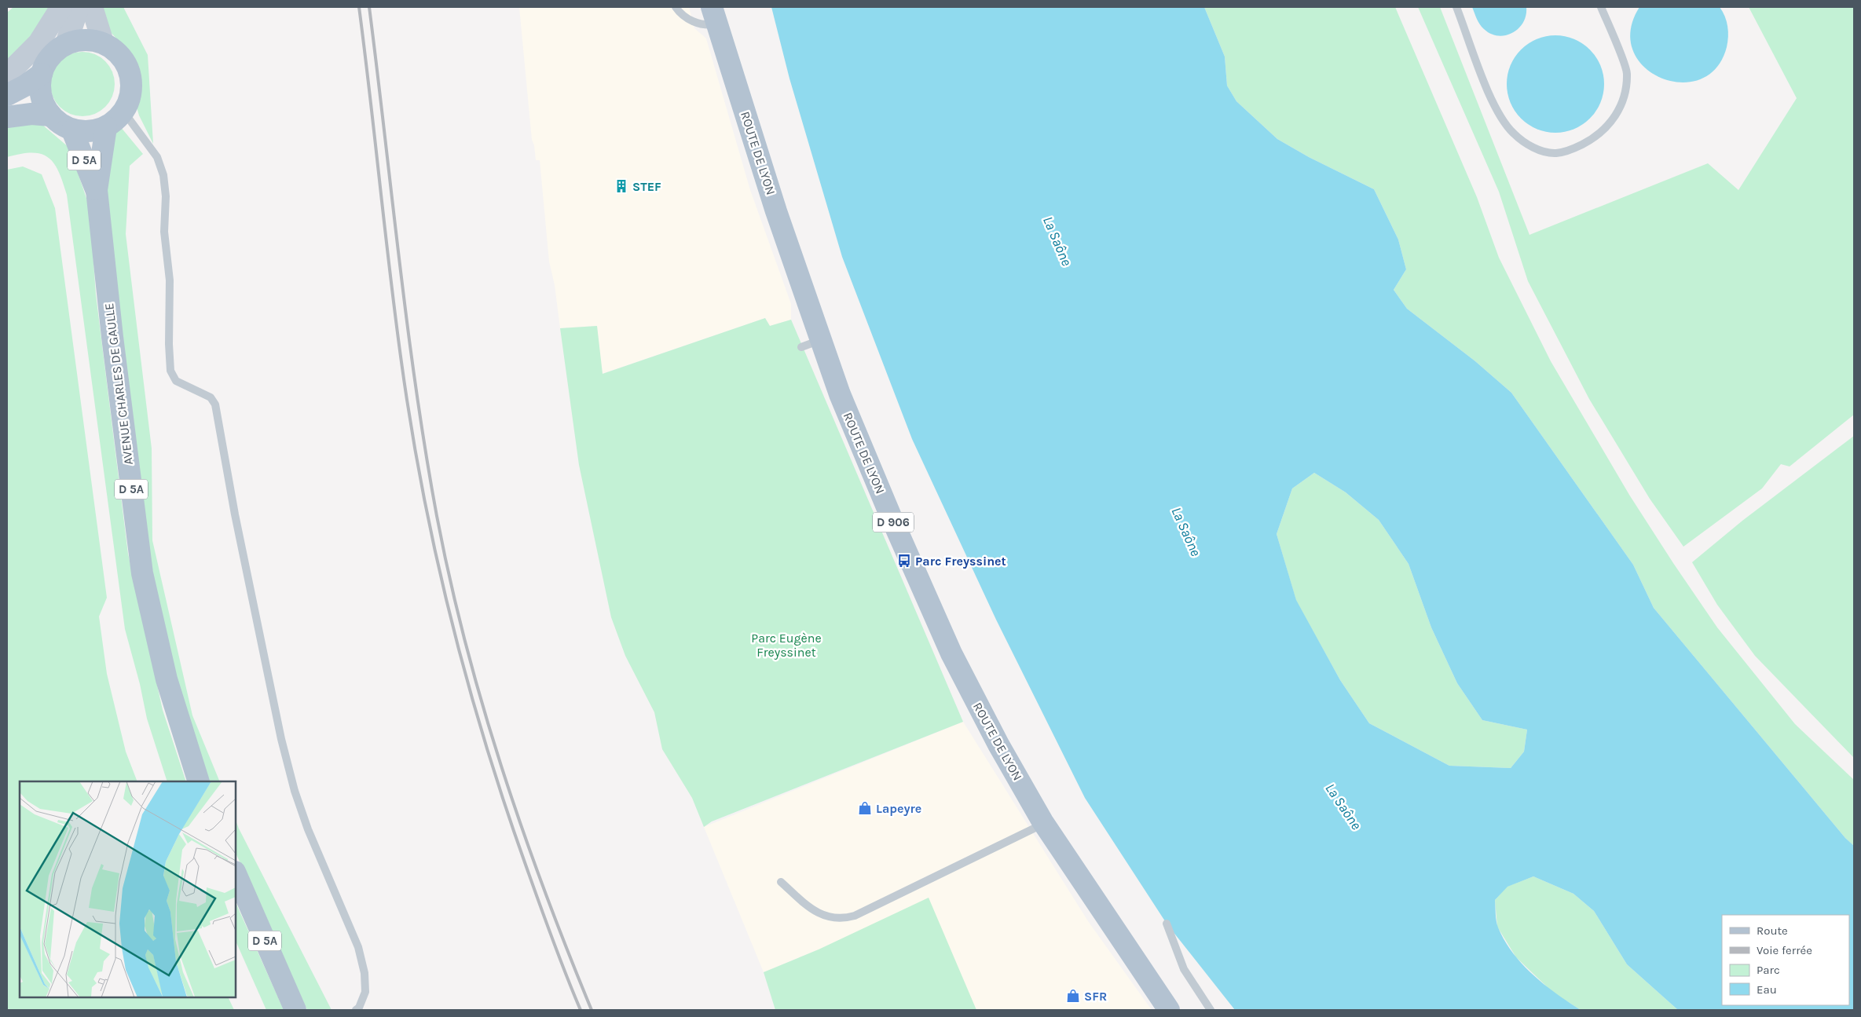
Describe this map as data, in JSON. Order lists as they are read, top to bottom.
{
  "streets": {
    "main road": [
      "ROUTE DE LYON",
      "D 5A",
      "AVENUE CHARLES DE GAULLE",
      "D 906"
    ]
  },
  "water": ["La Saône"],
  "parks": ["Parc Eugène Freyssinet"],
  "places": {
    "building": ["STEF"],
    "bus stop": ["Parc Freyssinet"],
    "shop": ["Lapeyre", "SFR"]
  },
  "legend": [
    "Route",
    "Voie ferrée",
    "Parc",
    "Eau"
  ]
}
